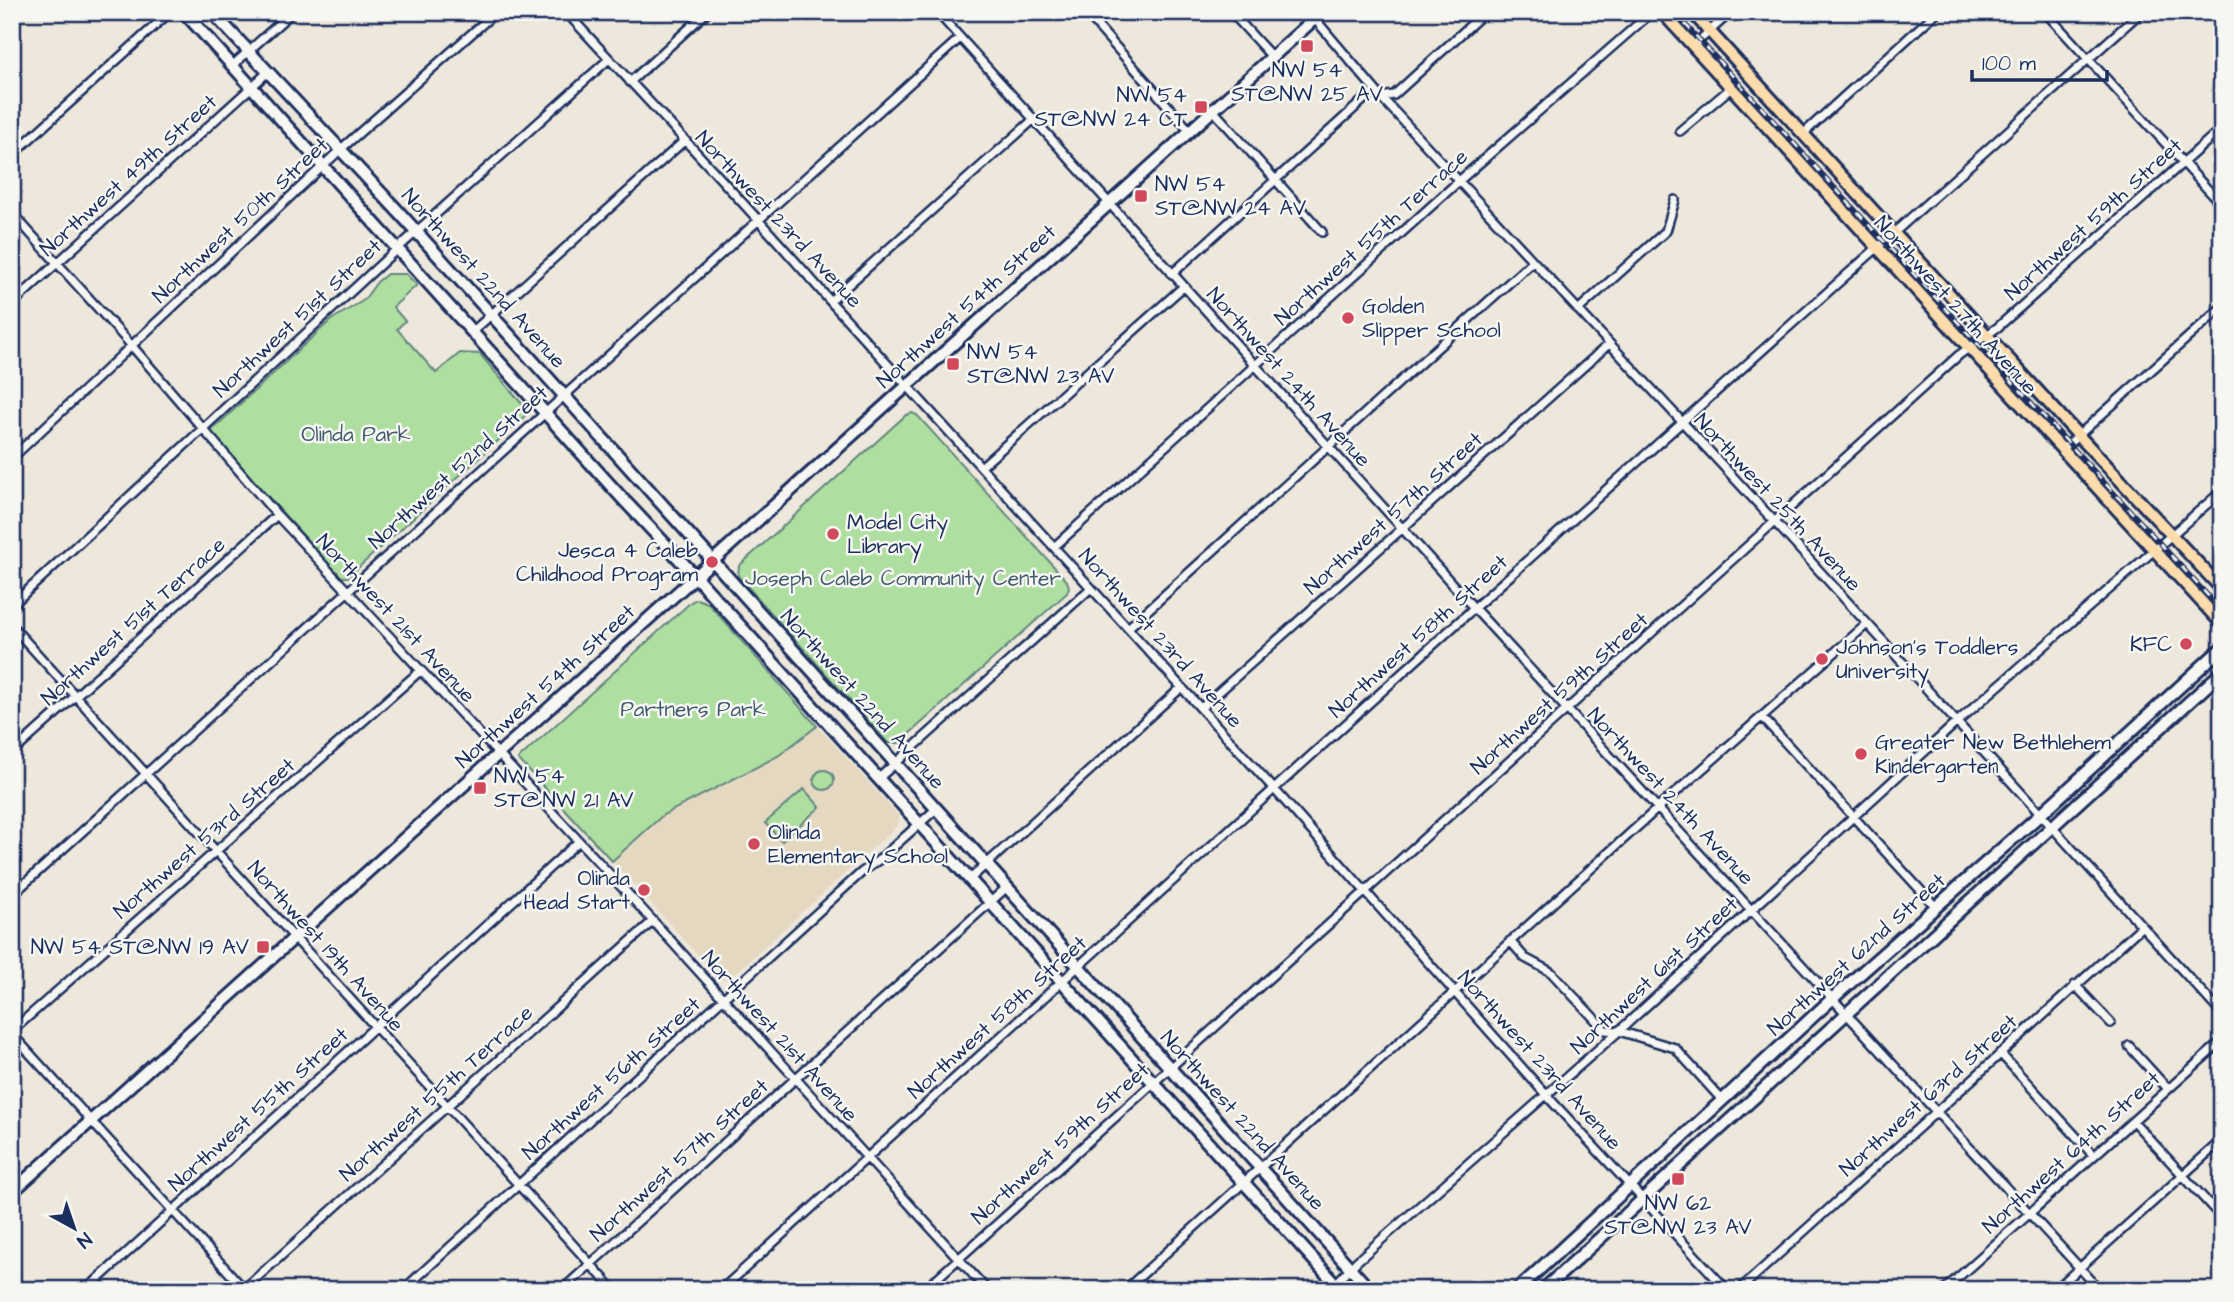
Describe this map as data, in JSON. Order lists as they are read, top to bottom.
{
  "streets": {
    "main road": [
      "Northwest 22nd Avenue",
      "Northwest 27th Avenue",
      "Northwest 54th Street",
      "Northwest 62nd Street"
    ],
    "street": [
      "Northwest 49th Street",
      "Northwest 23rd Avenue",
      "Northwest 59th Street",
      "Northwest 50th Street",
      "Northwest 55th Terrace",
      "Northwest 51st Street",
      "Northwest 24th Avenue",
      "Northwest 52nd Street",
      "Northwest 25th Avenue",
      "Northwest 57th Street",
      "Northwest 21st Avenue",
      "Northwest 51st Terrace",
      "Northwest 58th Street",
      "Northwest 53rd Street",
      "Northwest 19th Avenue",
      "Northwest 61st Street",
      "Northwest 56th Street",
      "Northwest 63rd Street",
      "Northwest 55th Street",
      "Northwest 64th Street"
    ]
  },
  "crossings": [
    ["Northwest 49th Street", "Northwest 22nd Avenue"],
    ["Northwest 49th Street", "Northwest 21st Avenue"],
    ["Northwest 23rd Avenue", "Northwest 59th Street"],
    ["Northwest 23rd Avenue", "Northwest 55th Terrace"],
    ["Northwest 23rd Avenue", "Northwest 54th Street"],
    ["Northwest 23rd Avenue", "Northwest 51st Street"],
    ["Northwest 23rd Avenue", "Northwest 52nd Street"],
    ["Northwest 23rd Avenue", "Northwest 57th Street"],
    ["Northwest 23rd Avenue", "Northwest 58th Street"],
    ["Northwest 23rd Avenue", "Northwest 62nd Street"],
    ["Northwest 23rd Avenue", "Northwest 61st Street"],
    ["Northwest 59th Street", "Northwest 22nd Avenue"],
    ["Northwest 59th Street", "Northwest 27th Avenue"],
    ["Northwest 59th Street", "Northwest 24th Avenue"],
    ["Northwest 59th Street", "Northwest 25th Avenue"],
    ["Northwest 59th Street", "Northwest 21st Avenue"],
    ["Northwest 50th Street", "Northwest 22nd Avenue"],
    ["Northwest 50th Street", "Northwest 21st Avenue"],
    ["Northwest 55th Terrace", "Northwest 24th Avenue"],
    ["Northwest 55th Terrace", "Northwest 25th Avenue"],
    ["Northwest 55th Terrace", "Northwest 21st Avenue"],
    ["Northwest 55th Terrace", "Northwest 19th Avenue"],
    ["Northwest 22nd Avenue", "Northwest 54th Street"],
    ["Northwest 22nd Avenue", "Northwest 51st Street"],
    ["Northwest 22nd Avenue", "Northwest 52nd Street"],
    ["Northwest 22nd Avenue", "Northwest 57th Street"],
    ["Northwest 22nd Avenue", "Northwest 58th Street"],
    ["Northwest 22nd Avenue", "Northwest 61st Street"],
    ["Northwest 22nd Avenue", "Northwest 56th Street"],
    ["Northwest 27th Avenue", "Northwest 58th Street"],
    ["Northwest 27th Avenue", "Northwest 61st Street"],
    ["Northwest 54th Street", "Northwest 24th Avenue"],
    ["Northwest 54th Street", "Northwest 25th Avenue"],
    ["Northwest 54th Street", "Northwest 21st Avenue"],
    ["Northwest 54th Street", "Northwest 19th Avenue"],
    ["Northwest 51st Street", "Northwest 21st Avenue"],
    ["Northwest 24th Avenue", "Northwest 52nd Street"],
    ["Northwest 24th Avenue", "Northwest 57th Street"],
    ["Northwest 24th Avenue", "Northwest 58th Street"],
    ["Northwest 24th Avenue", "Northwest 62nd Street"],
    ["Northwest 24th Avenue", "Northwest 61st Street"],
    ["Northwest 24th Avenue", "Northwest 63rd Street"],
    ["Northwest 24th Avenue", "Northwest 64th Street"],
    ["Northwest 52nd Street", "Northwest 21st Avenue"],
    ["Northwest 52nd Street", "Northwest 19th Avenue"],
    ["Northwest 25th Avenue", "Northwest 57th Street"],
    ["Northwest 25th Avenue", "Northwest 58th Street"],
    ["Northwest 25th Avenue", "Northwest 62nd Street"],
    ["Northwest 25th Avenue", "Northwest 61st Street"],
    ["Northwest 25th Avenue", "Northwest 63rd Street"],
    ["Northwest 57th Street", "Northwest 21st Avenue"],
    ["Northwest 57th Street", "Northwest 19th Avenue"],
    ["Northwest 21st Avenue", "Northwest 51st Terrace"],
    ["Northwest 21st Avenue", "Northwest 58th Street"],
    ["Northwest 21st Avenue", "Northwest 53rd Street"],
    ["Northwest 21st Avenue", "Northwest 56th Street"],
    ["Northwest 21st Avenue", "Northwest 55th Street"],
    ["Northwest 51st Terrace", "Northwest 19th Avenue"],
    ["Northwest 53rd Street", "Northwest 19th Avenue"],
    ["Northwest 19th Avenue", "Northwest 56th Street"],
    ["Northwest 19th Avenue", "Northwest 55th Street"]
  ],
  "parks": ["Olinda Park", "Joseph Caleb Community Center", "Partners Park"],
  "places": {
    "transit": [
      "NW 54 ST@NW 25 AV",
      "NW 54 ST@NW 24 CT",
      "NW 54 ST@NW 24 AV",
      "NW 54 ST@NW 23 AV",
      "NW 54 ST@NW 21 AV",
      "NW 54 ST@NW 19 AV",
      "NW 62 ST@NW 23 AV"
    ],
    "other": [
      "Golden Slipper School",
      "Model City Library",
      "Jesca 4 Caleb Childhood Program",
      "KFC",
      "Johnson's Toddlers University",
      "Greater New Bethlehem Kindergarten",
      "Olinda Elementary School",
      "Olinda Head Start"
    ]
  },
  "scale_bar": "100 m",
  "north": "bottom right"
}
